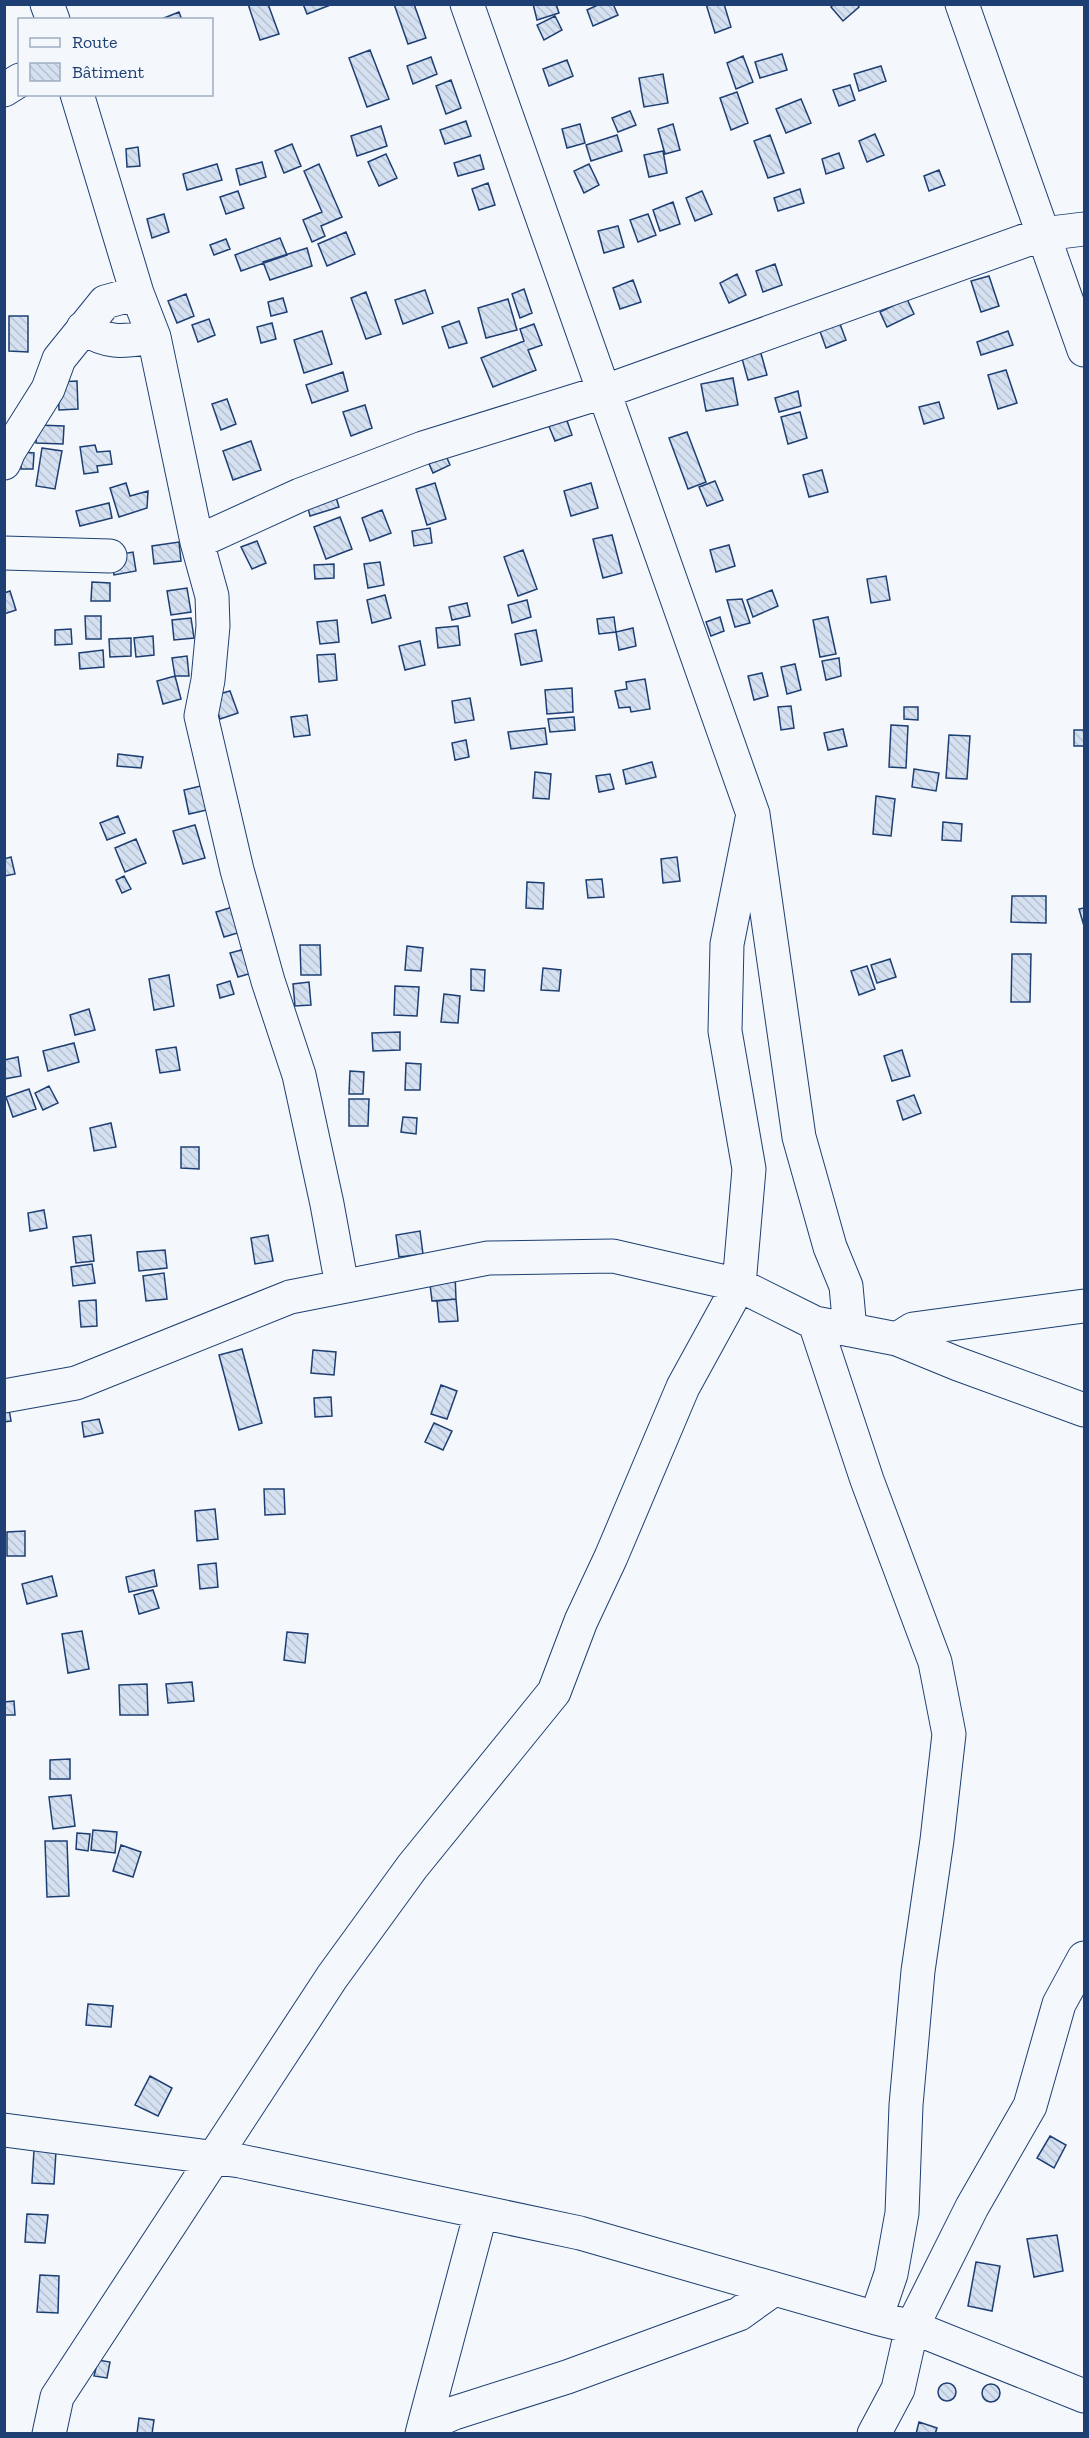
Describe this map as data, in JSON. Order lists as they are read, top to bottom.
{
  "legend": ["Route", "Bâtiment"]
}
